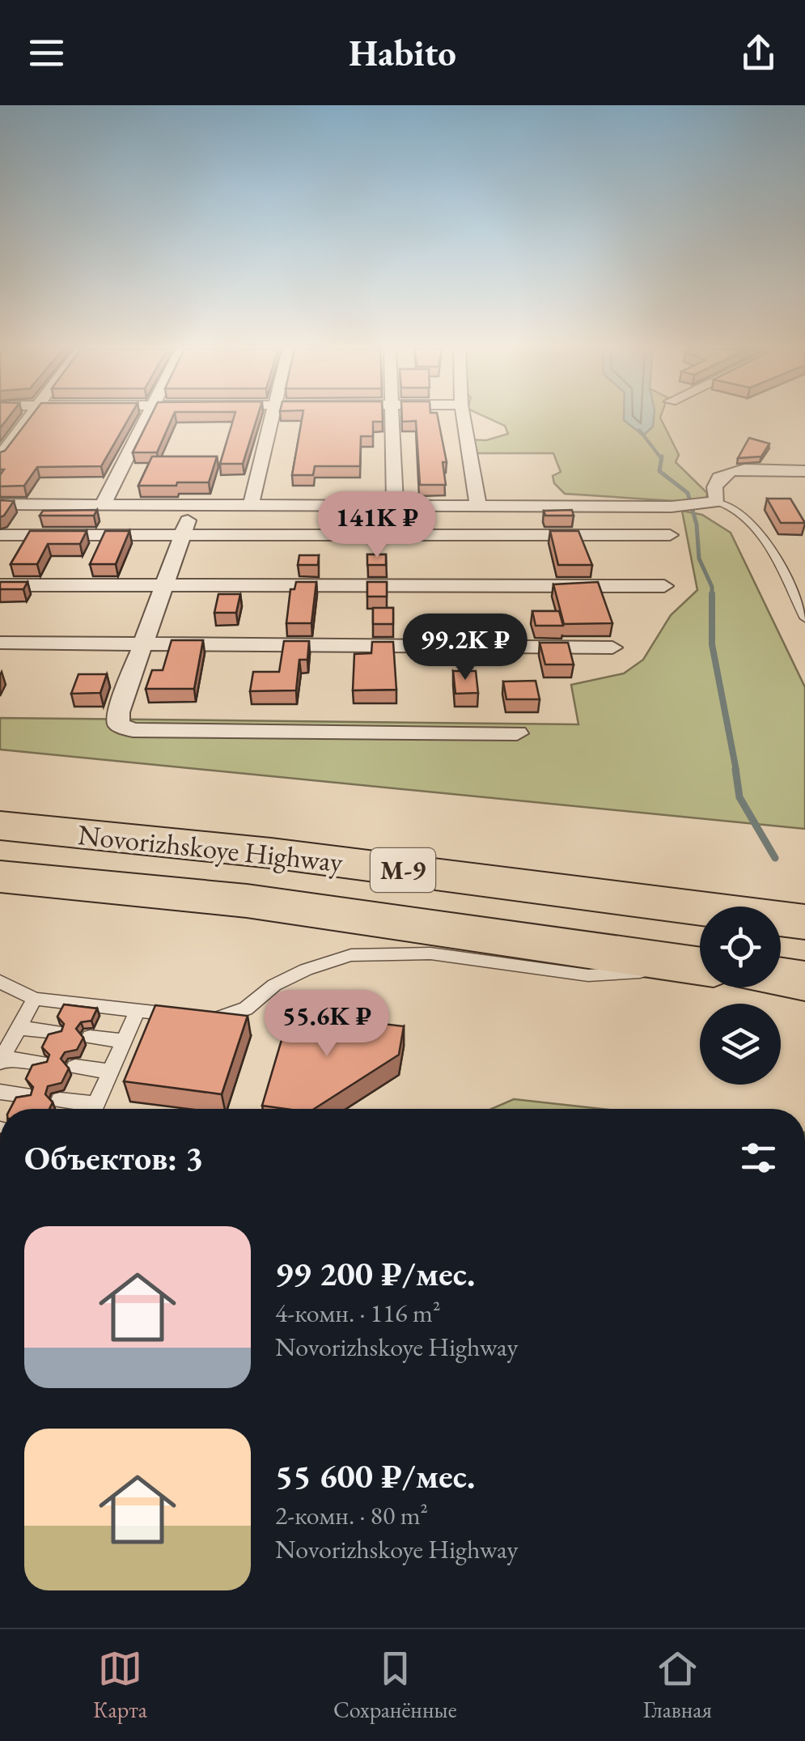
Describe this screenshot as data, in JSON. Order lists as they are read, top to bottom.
{
  "streets": {
    "highway": ["Novorizhskoye Highway", "М-9"]
  },
  "page": {
    "header": "Habito",
    "price": ["141K ₽", "99.2K ₽", "55.6K ₽"],
    "heading": "Объектов: 3",
    "list": [
      {
        "name": "99 200 ₽/мес.",
        "note": "4-комн. · 116 m² · Novorizhskoye Highway"
      },
      {
        "name": "55 600 ₽/мес.",
        "note": "2-комн. · 80 m² · Novorizhskoye Highway"
      }
    ],
    "tabs": ["Карта", "Сохранённые", "Главная"]
  }
}
